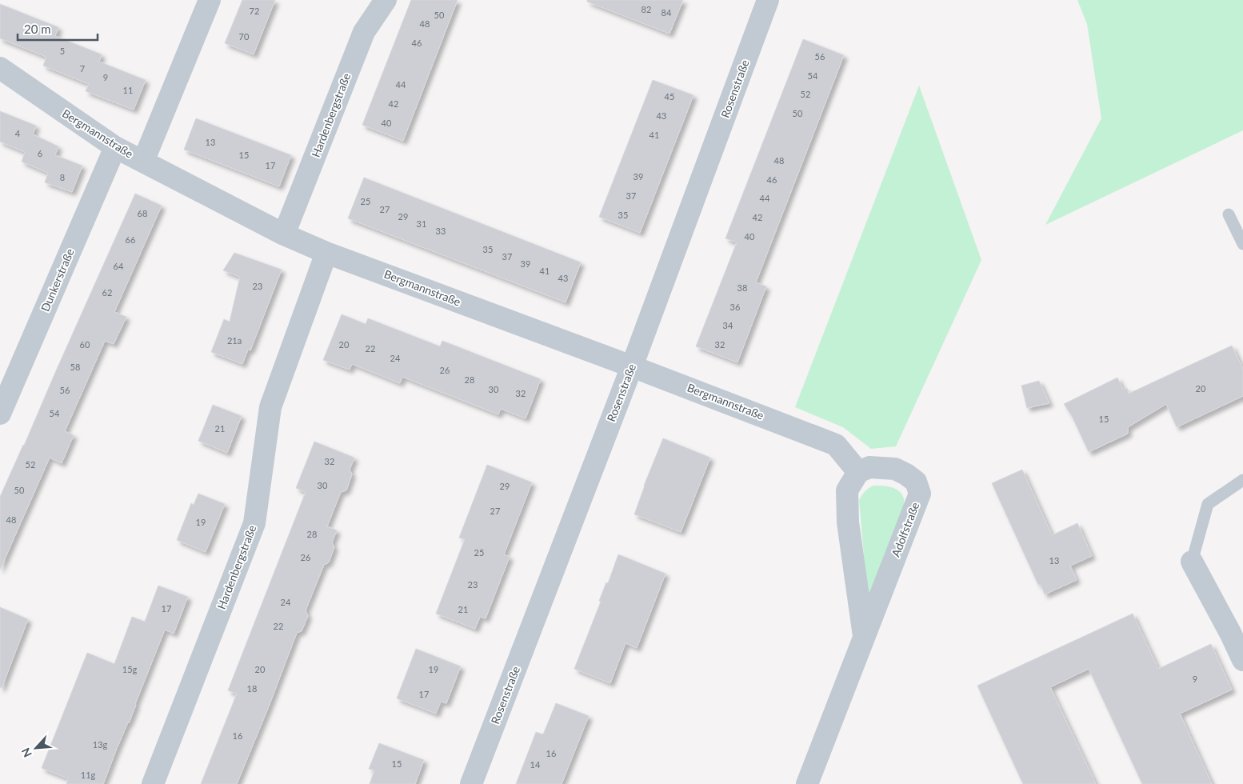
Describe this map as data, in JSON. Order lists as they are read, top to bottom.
{
  "streets": {
    "street": [
      "Rosenstraße",
      "Hardenbergstraße",
      "Bergmannstraße",
      "Dunkerstraße",
      "Adolfstraße"
    ]
  },
  "crossings": [
    ["Rosenstraße", "Bergmannstraße"],
    ["Hardenbergstraße", "Bergmannstraße"],
    ["Bergmannstraße", "Dunkerstraße"],
    ["Bergmannstraße", "Adolfstraße"]
  ],
  "house_numbers": [
    "82",
    "72",
    "84",
    "50",
    "48",
    "70",
    "46",
    "5",
    "56",
    "7",
    "54",
    "9",
    "44",
    "11",
    "52",
    "45",
    "42",
    "50",
    "43",
    "40",
    "4",
    "41",
    "13",
    "6",
    "15",
    "48",
    "17",
    "39",
    "8",
    "46",
    "37",
    "44",
    "25",
    "27",
    "68",
    "35",
    "29",
    "42",
    "31",
    "33",
    "40",
    "66",
    "35",
    "37",
    "39",
    "64",
    "41",
    "43",
    "23",
    "38",
    "62",
    "36",
    "34",
    "21a",
    "60",
    "20",
    "32",
    "22",
    "24",
    "58",
    "26",
    "28",
    "20",
    "30",
    "56",
    "32",
    "54",
    "15",
    "21",
    "32",
    "52",
    "30",
    "29",
    "50",
    "27",
    "48",
    "19",
    "28",
    "25",
    "26",
    "13",
    "23",
    "24",
    "17",
    "21",
    "22",
    "15g",
    "20",
    "19",
    "9",
    "18",
    "17",
    "16",
    "13g",
    "16",
    "15",
    "14",
    "11g"
  ],
  "scale_bar": "20 m",
  "north": "bottom left"
}
